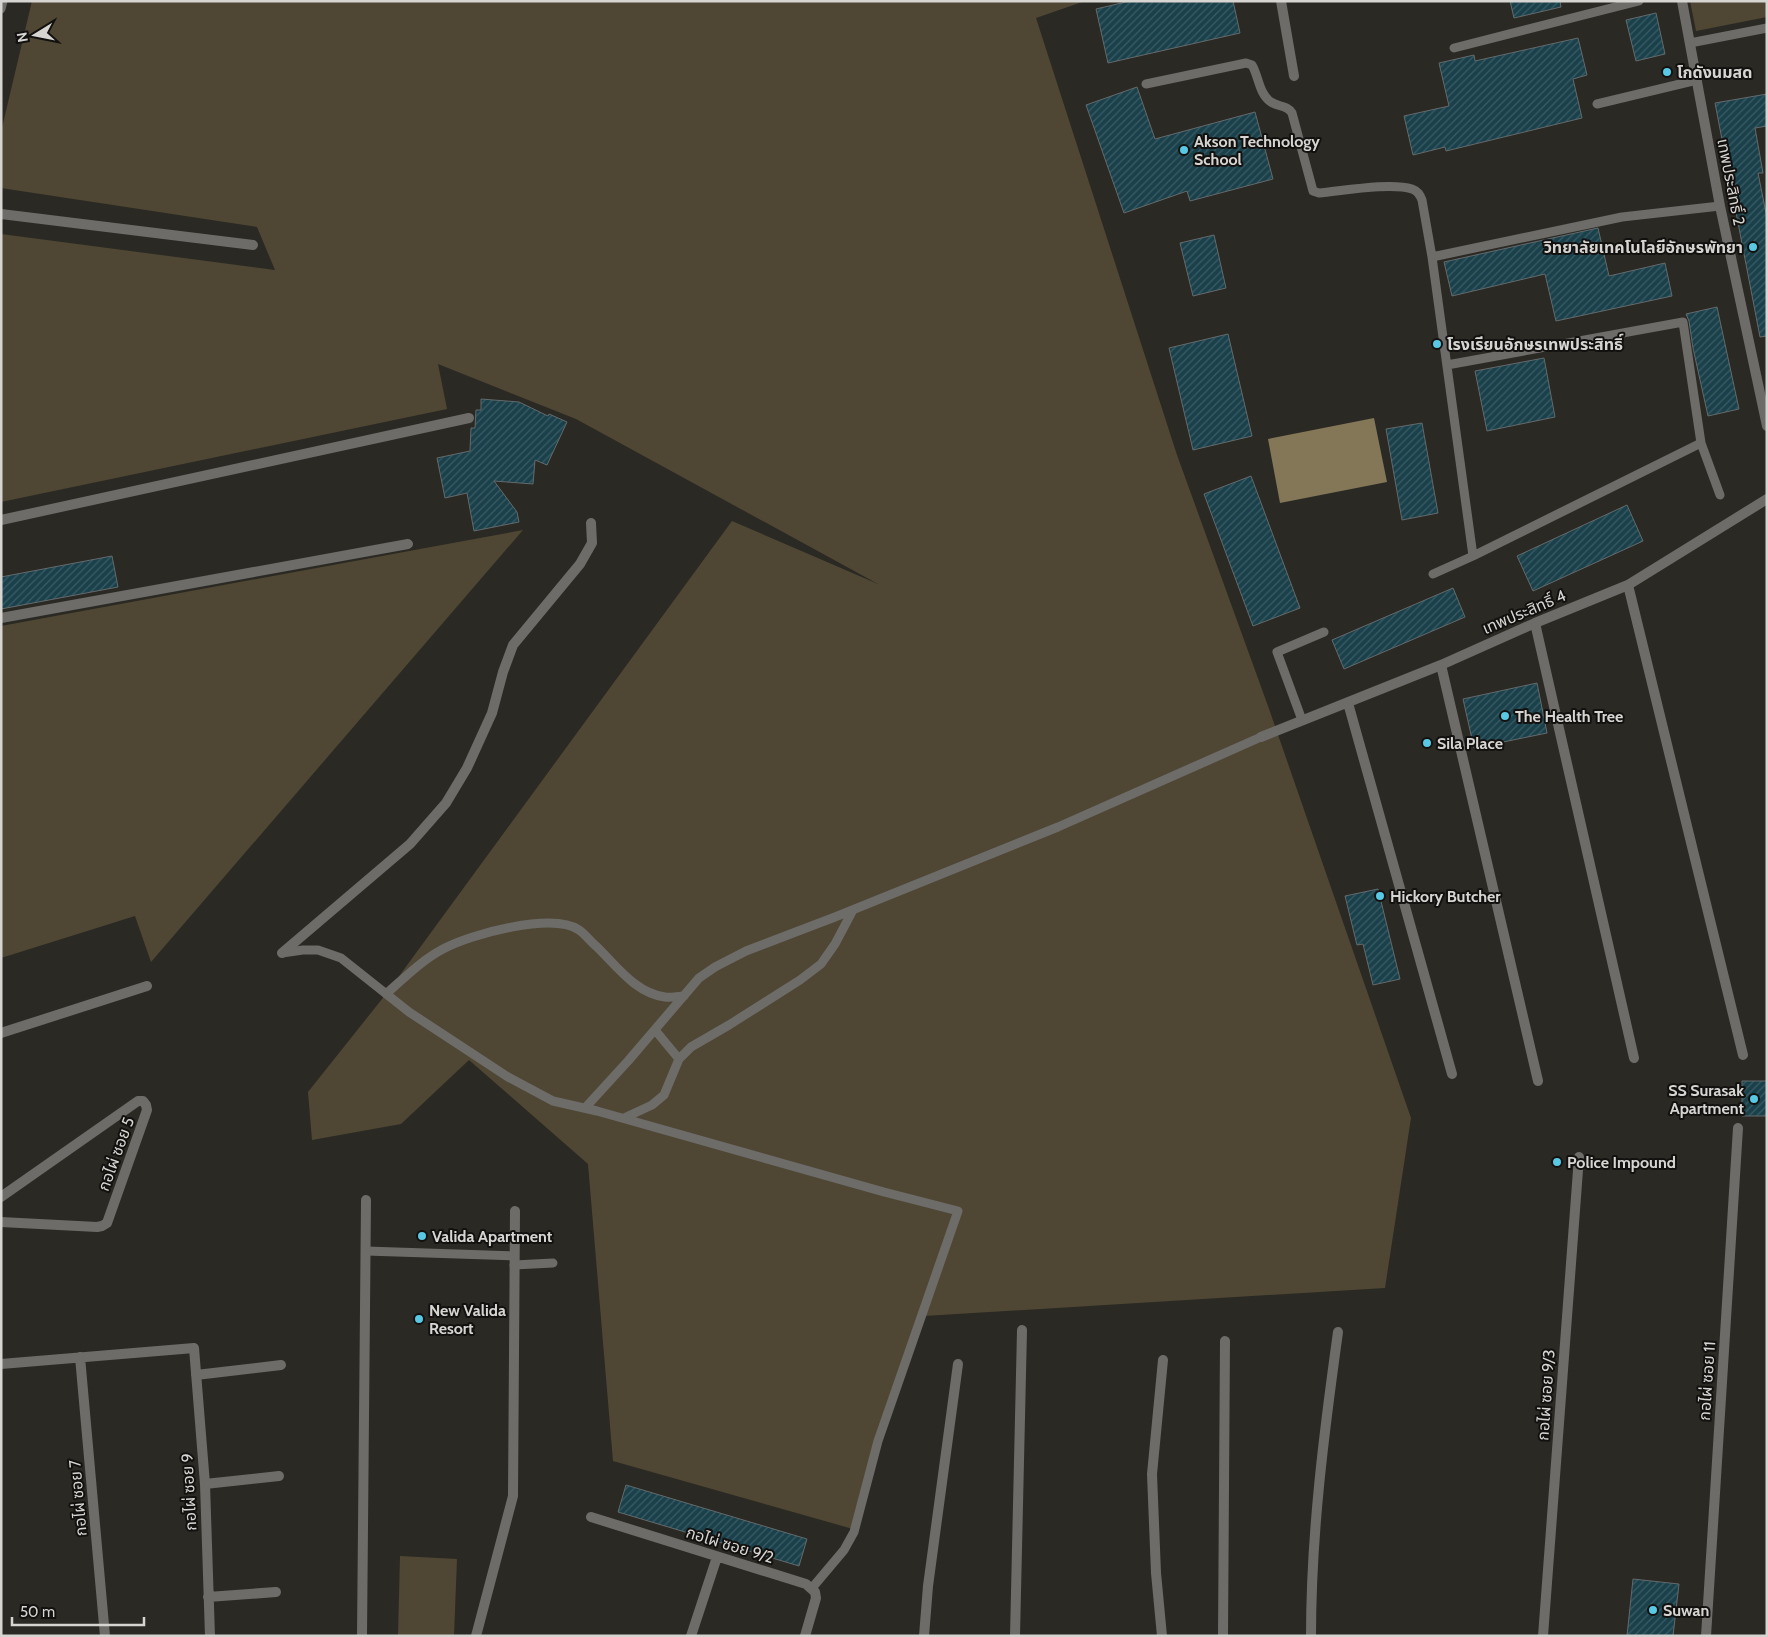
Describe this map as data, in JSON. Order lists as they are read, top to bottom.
{
  "streets": {
    "street": [
      "เทพประสิทธิ์ 2",
      "เทพประสิทธิ์ 4",
      "กอไผ่ ซอย 5",
      "กอไผ่ ซอย 11",
      "กอไผ่ ซอย 9/3",
      "กอไผ่ ซอย 9",
      "กอไผ่ ซอย 7",
      "กอไผ่ ซอย 9/2"
    ]
  },
  "crossings": [
    ["กอไผ่ ซอย 9", "กอไผ่ ซอย 7"]
  ],
  "places": [
    "โกดังนมสด",
    "Akson Technology School",
    "วิทยาลัยเทคโนโลยีอักษรพัทยา",
    "โรงเรียนอักษรเทพประสิทธิ์",
    "The Health Tree",
    "Sila Place",
    "Hickory Butcher",
    "SS Surasak Apartment",
    "Police Impound",
    "Valida Apartment",
    "New Valida Resort",
    "Suwan"
  ],
  "scale_bar": "50 m",
  "north": "left"
}
